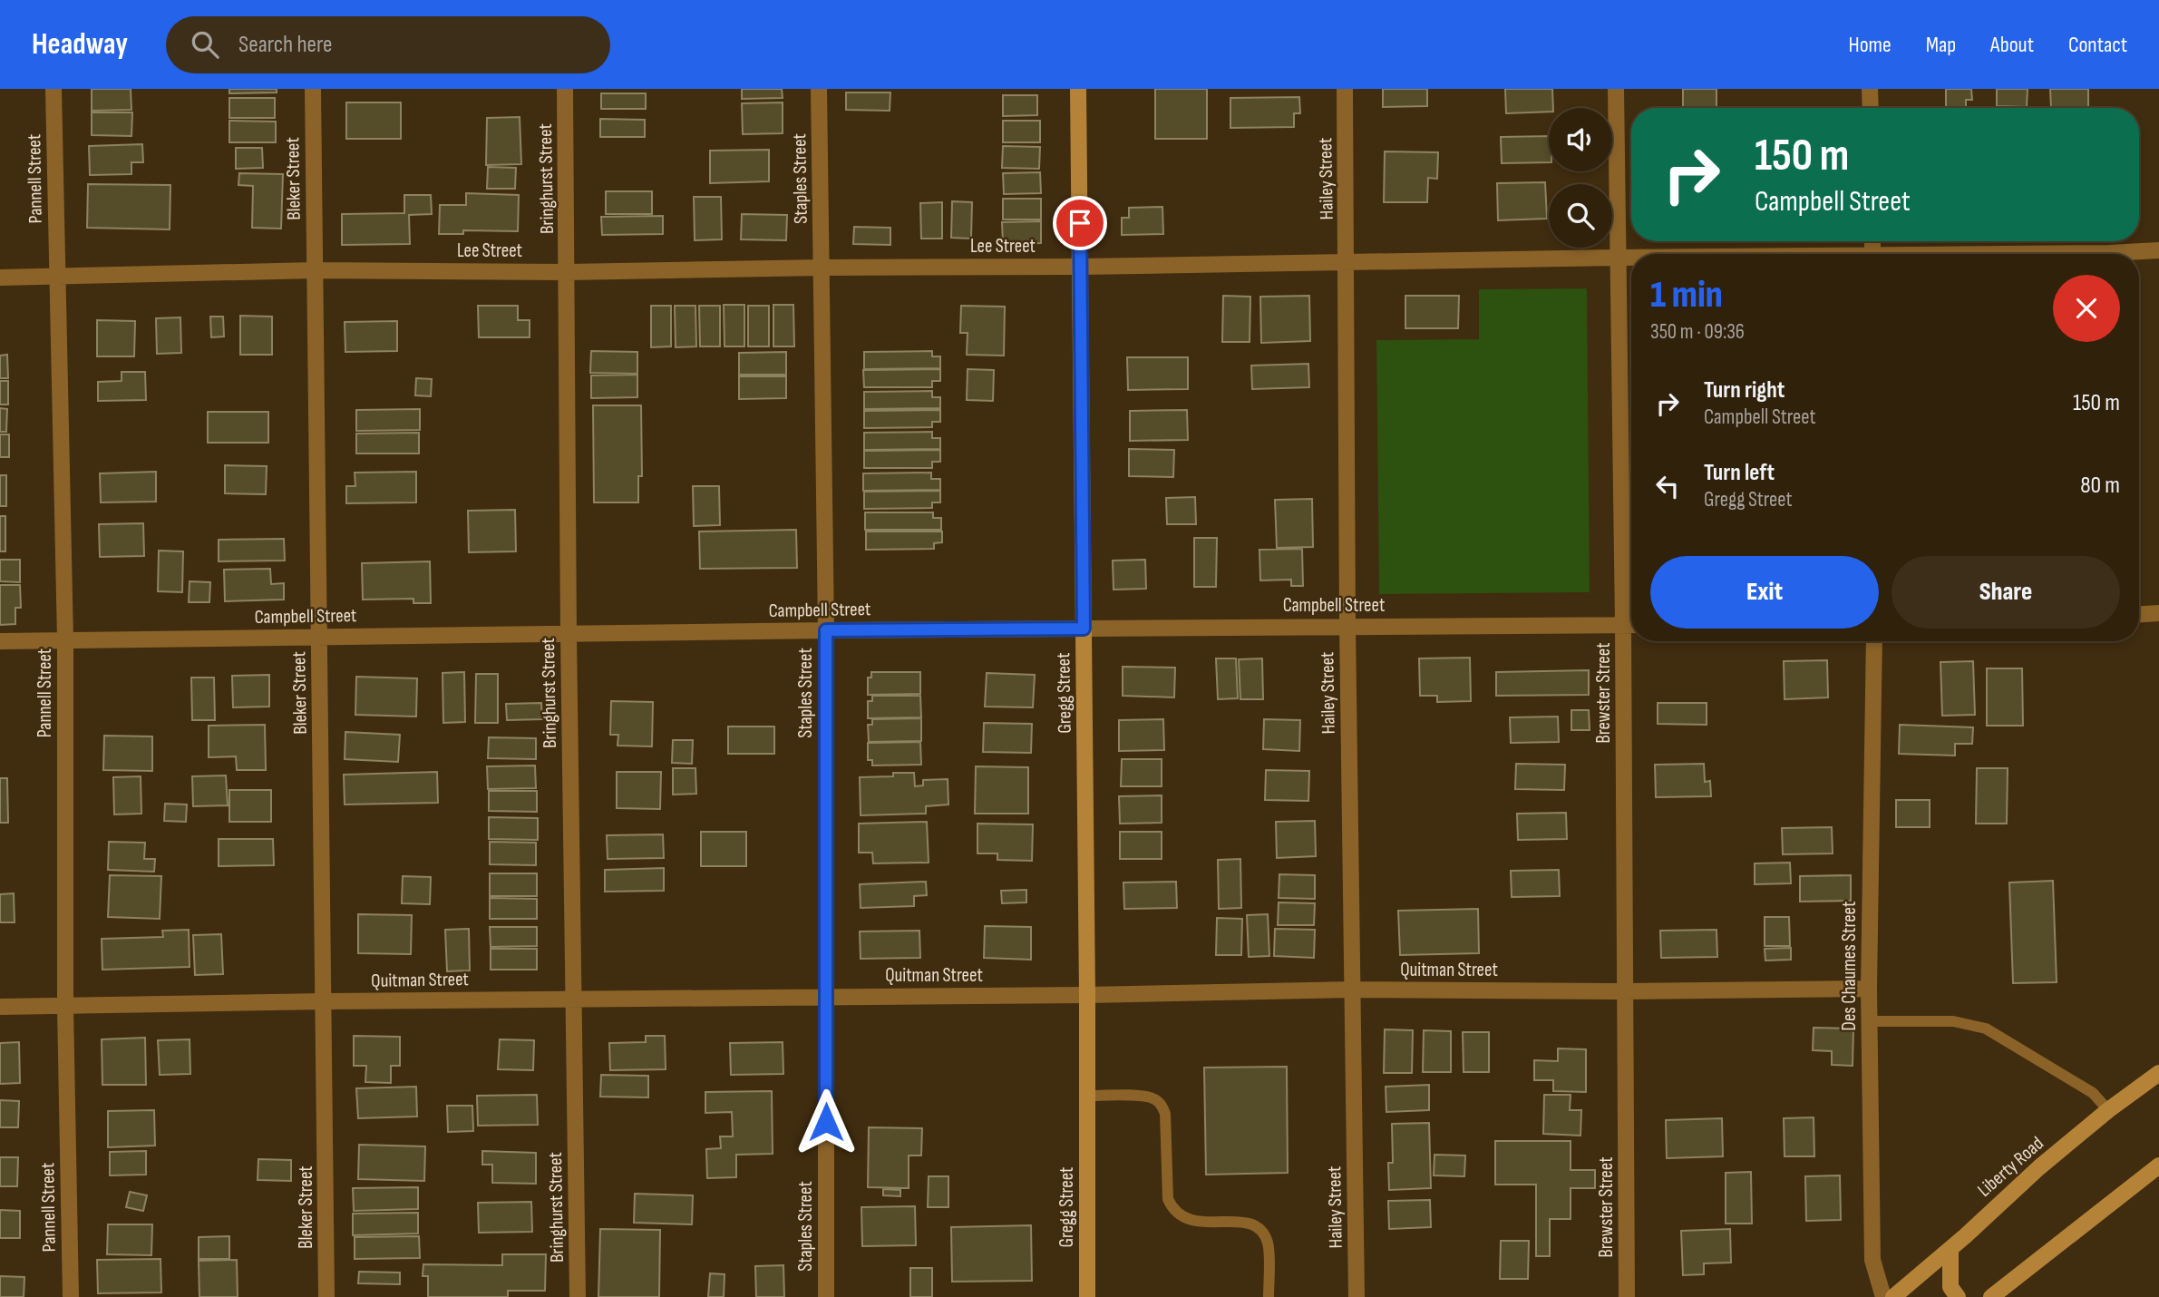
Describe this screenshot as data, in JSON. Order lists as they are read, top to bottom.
{
  "streets": {
    "street": [
      "Pannell Street",
      "Bleker Street",
      "Bringhurst Street",
      "Staples Street",
      "Hailey Street",
      "Lee Street",
      "Campbell Street",
      "Gregg Street",
      "Brewster Street",
      "Des Chaumes Street",
      "Quitman Street",
      "Liberty Road"
    ]
  },
  "crossings": [
    ["Pannell Street", "Lee Street"],
    ["Pannell Street", "Campbell Street"],
    ["Pannell Street", "Quitman Street"],
    ["Bleker Street", "Lee Street"],
    ["Bleker Street", "Campbell Street"],
    ["Bleker Street", "Quitman Street"],
    ["Bringhurst Street", "Lee Street"],
    ["Bringhurst Street", "Campbell Street"],
    ["Bringhurst Street", "Quitman Street"],
    ["Staples Street", "Lee Street"],
    ["Staples Street", "Campbell Street"],
    ["Staples Street", "Quitman Street"],
    ["Hailey Street", "Lee Street"],
    ["Hailey Street", "Campbell Street"],
    ["Hailey Street", "Quitman Street"],
    ["Lee Street", "Gregg Street"],
    ["Lee Street", "Brewster Street"],
    ["Campbell Street", "Gregg Street"],
    ["Campbell Street", "Brewster Street"],
    ["Gregg Street", "Quitman Street"],
    ["Brewster Street", "Quitman Street"],
    ["Des Chaumes Street", "Quitman Street"]
  ],
  "page": {
    "header": "Headway",
    "search": "Search here",
    "nav": [
      "Home",
      "Map",
      "About",
      "Contact"
    ],
    "turn": ["150 m", "Campbell Street"],
    "heading": ["1 min", "350 m · 09:36"],
    "list": [
      {
        "name": "Turn right",
        "note": "Campbell Street",
        "value": "150 m"
      },
      {
        "name": "Turn left",
        "note": "Gregg Street",
        "value": "80 m"
      }
    ],
    "buttons": ["Exit", "Share"]
  }
}
